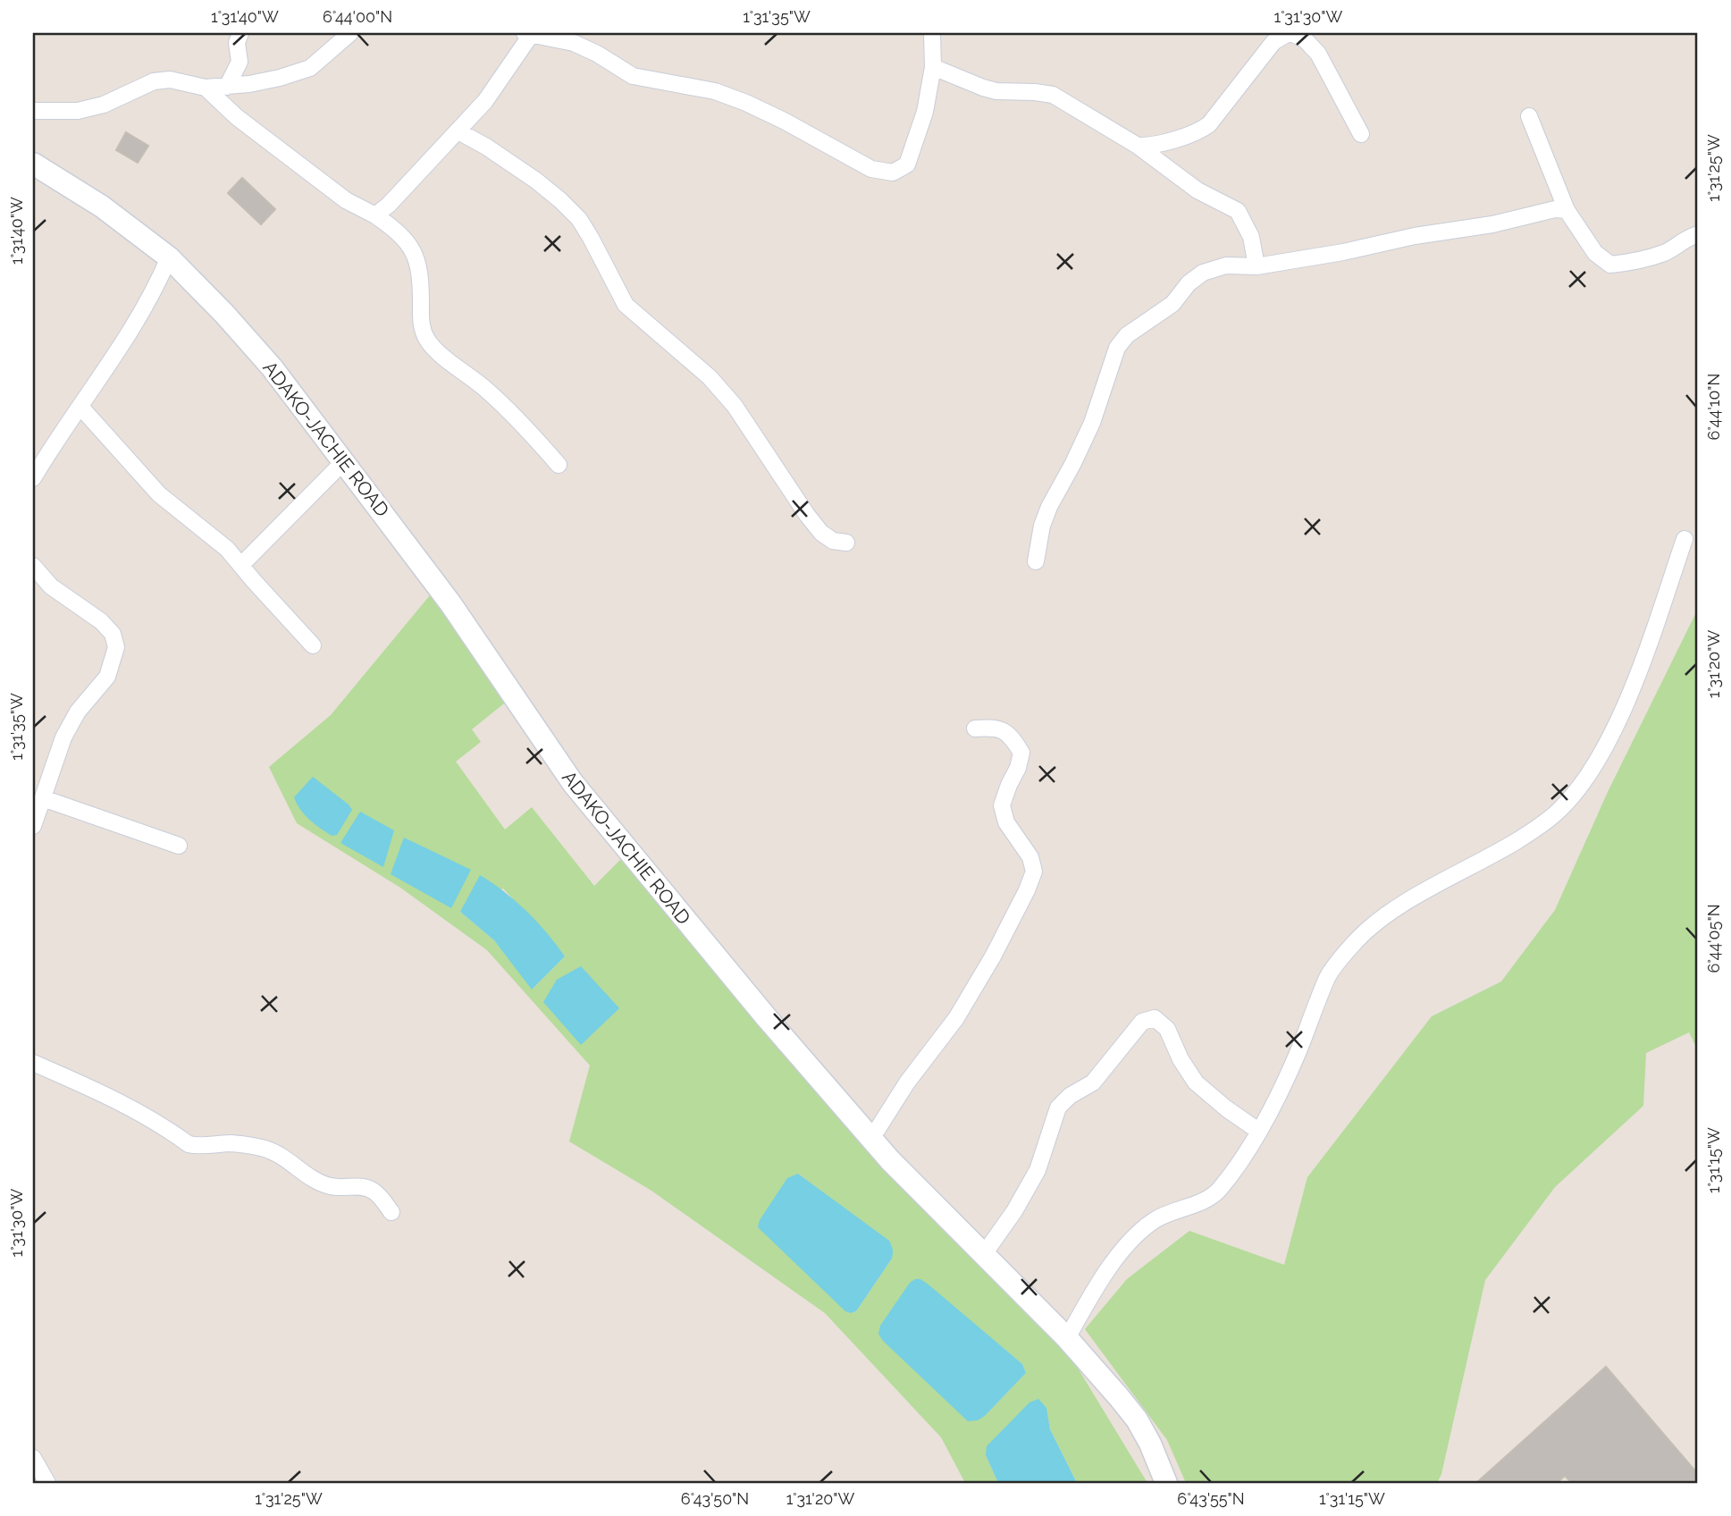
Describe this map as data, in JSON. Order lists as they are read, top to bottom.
{
  "streets": {
    "street": ["ADAKO-JACHIE ROAD"]
  },
  "coordinates": [
    "1°31'40\"W",
    "6°44'00\"N",
    "1°31'35\"W",
    "1°31'30\"W",
    "1°31'25\"W",
    "6°44'10\"N",
    "1°31'20\"W",
    "6°44'05\"N",
    "1°31'15\"W",
    "6°43'50\"N",
    "6°43'55\"N"
  ]
}
